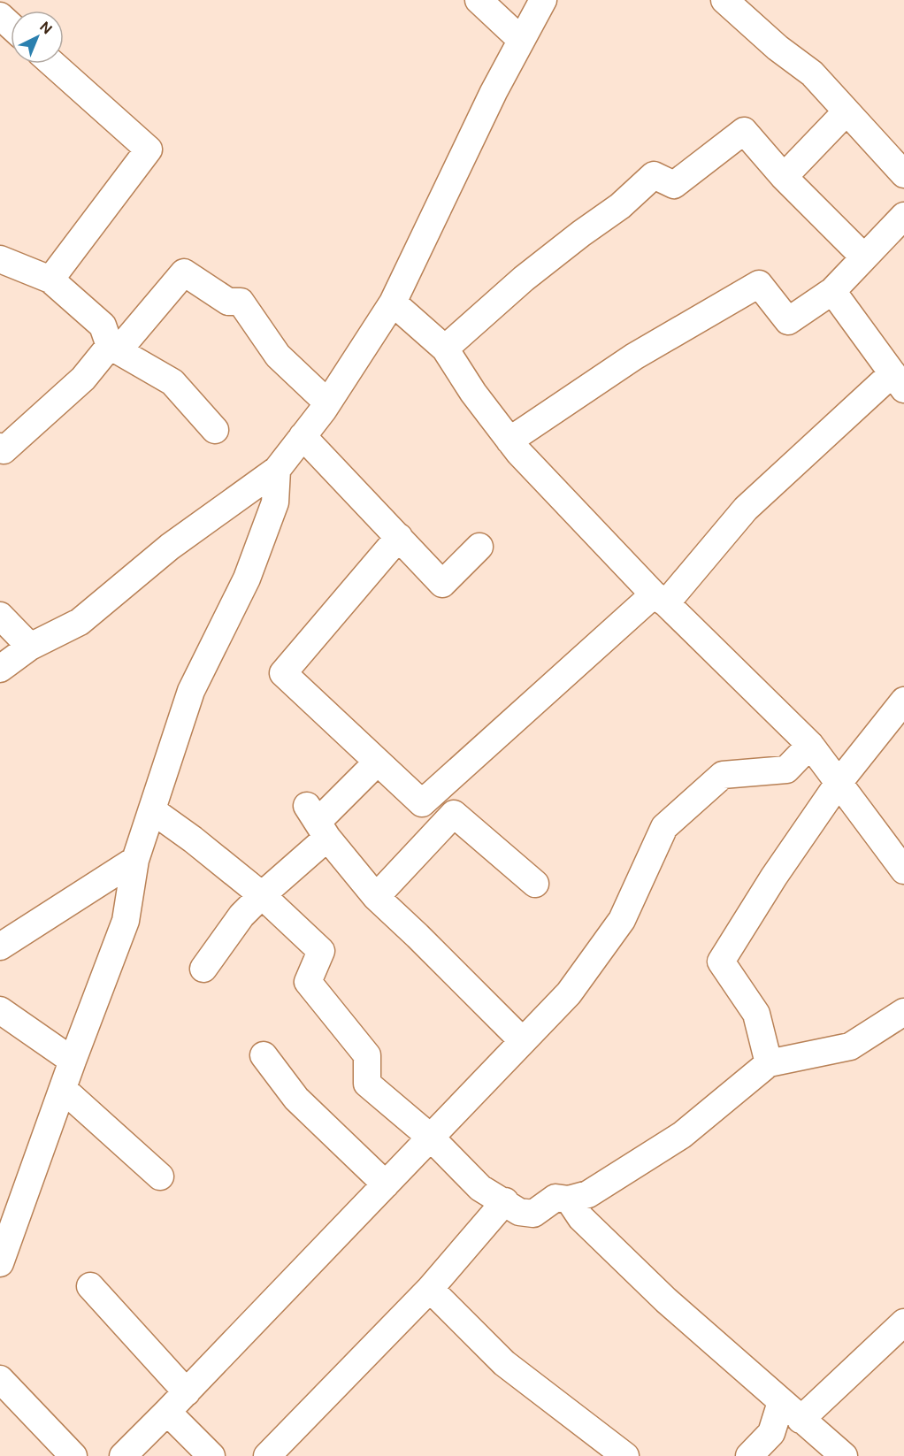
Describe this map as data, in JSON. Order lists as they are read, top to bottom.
{
  "north": "top right"
}
